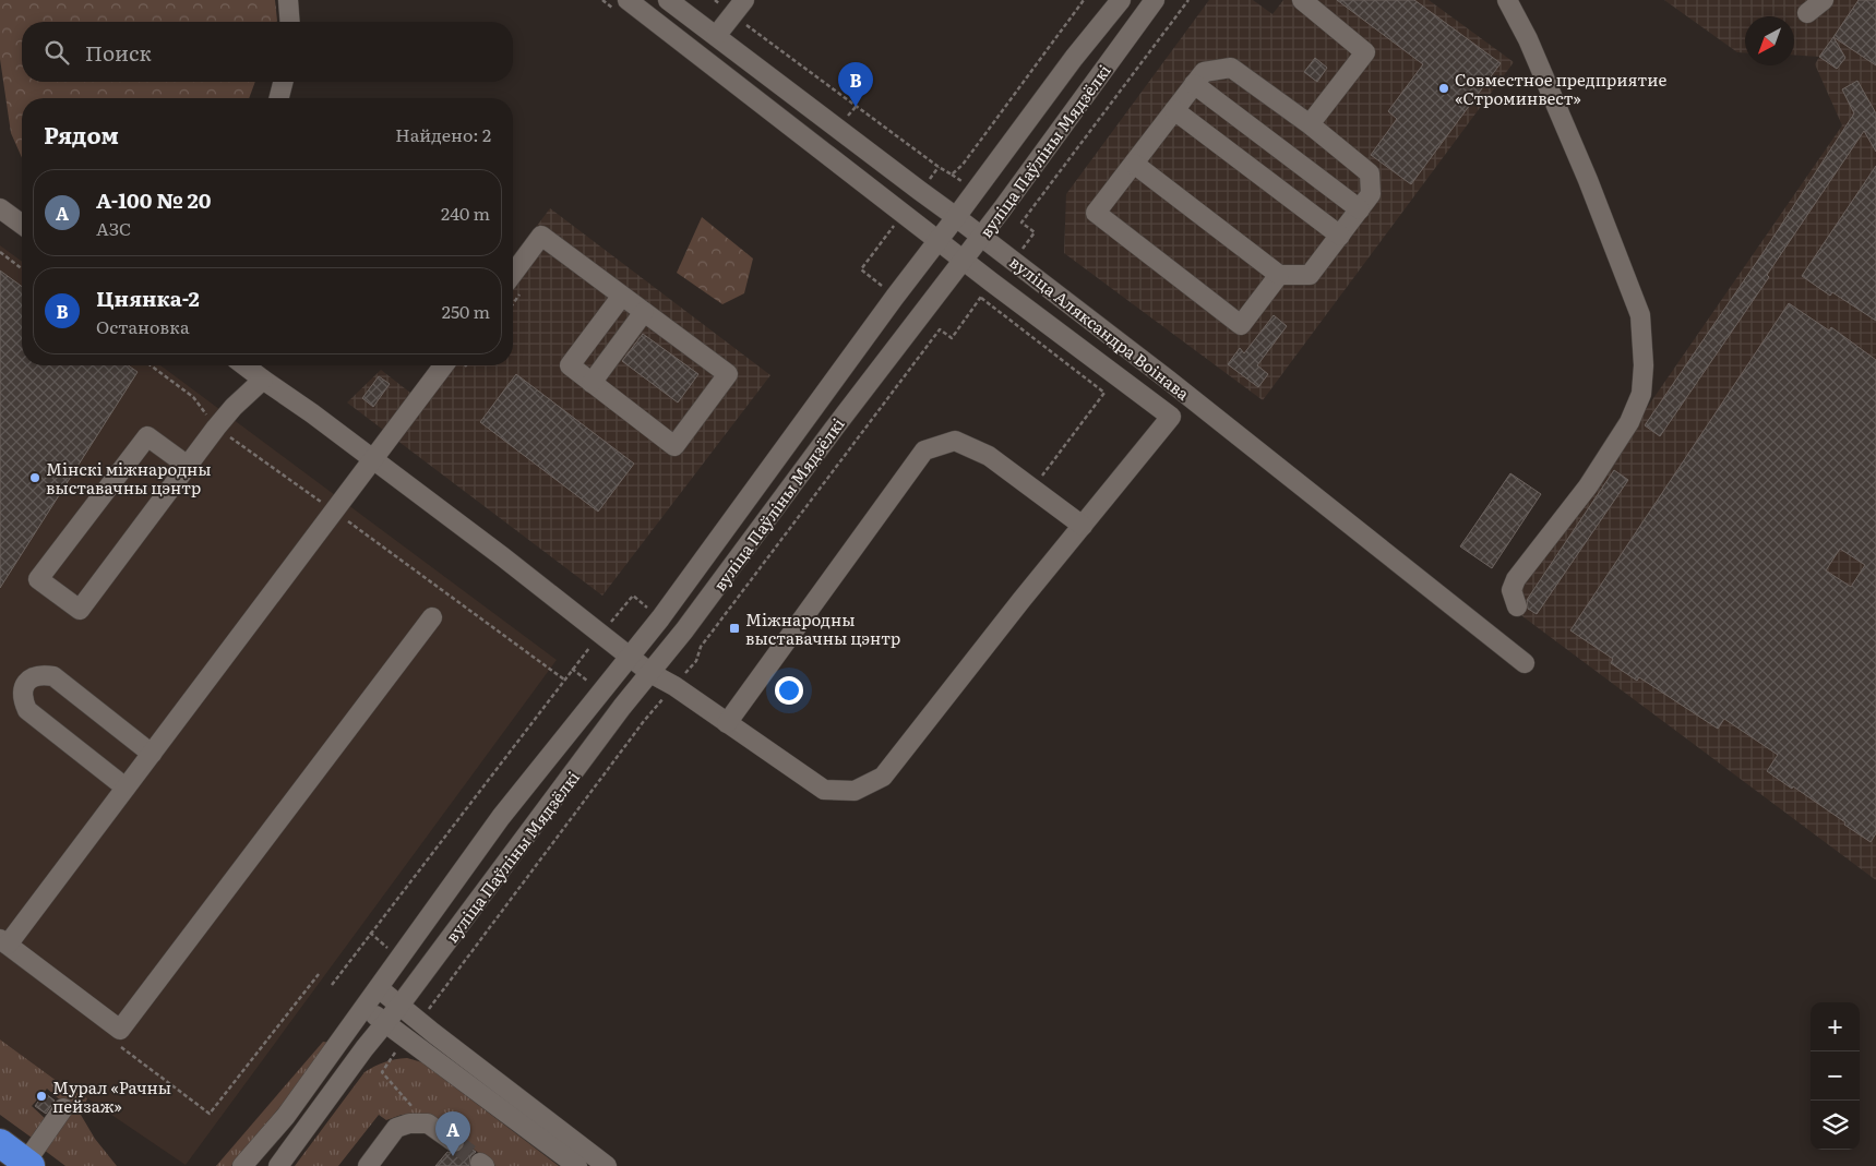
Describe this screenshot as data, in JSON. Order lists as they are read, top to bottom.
{
  "streets": {
    "street": ["вуліца Паўліны Мядзёлкі", "вуліца Аляксандра Воінава"]
  },
  "crossings": [
    ["вуліца Паўліны Мядзёлкі", "вуліца Аляксандра Воінава"]
  ],
  "places": {
    "other": ["Совместное предприятие «Строминвест»", "Мінскі міжнародны выставачны цэнтр", "Мурал «Рачны пейзаж»"],
    "transit": ["Міжнародны выставачны цэнтр"]
  },
  "north": "bottom left",
  "page": {
    "search": "Поиск",
    "pins": ["B", "A"],
    "heading": ["Рядом", "Найдено: 2"],
    "list": [
      {
        "mark": "A",
        "name": "А-100 № 20",
        "note": "АЗС",
        "value": "240 m"
      },
      {
        "mark": "B",
        "name": "Цнянка-2",
        "note": "Остановка",
        "value": "250 m"
      }
    ],
    "map_buttons": ["+", "−"]
  }
}
